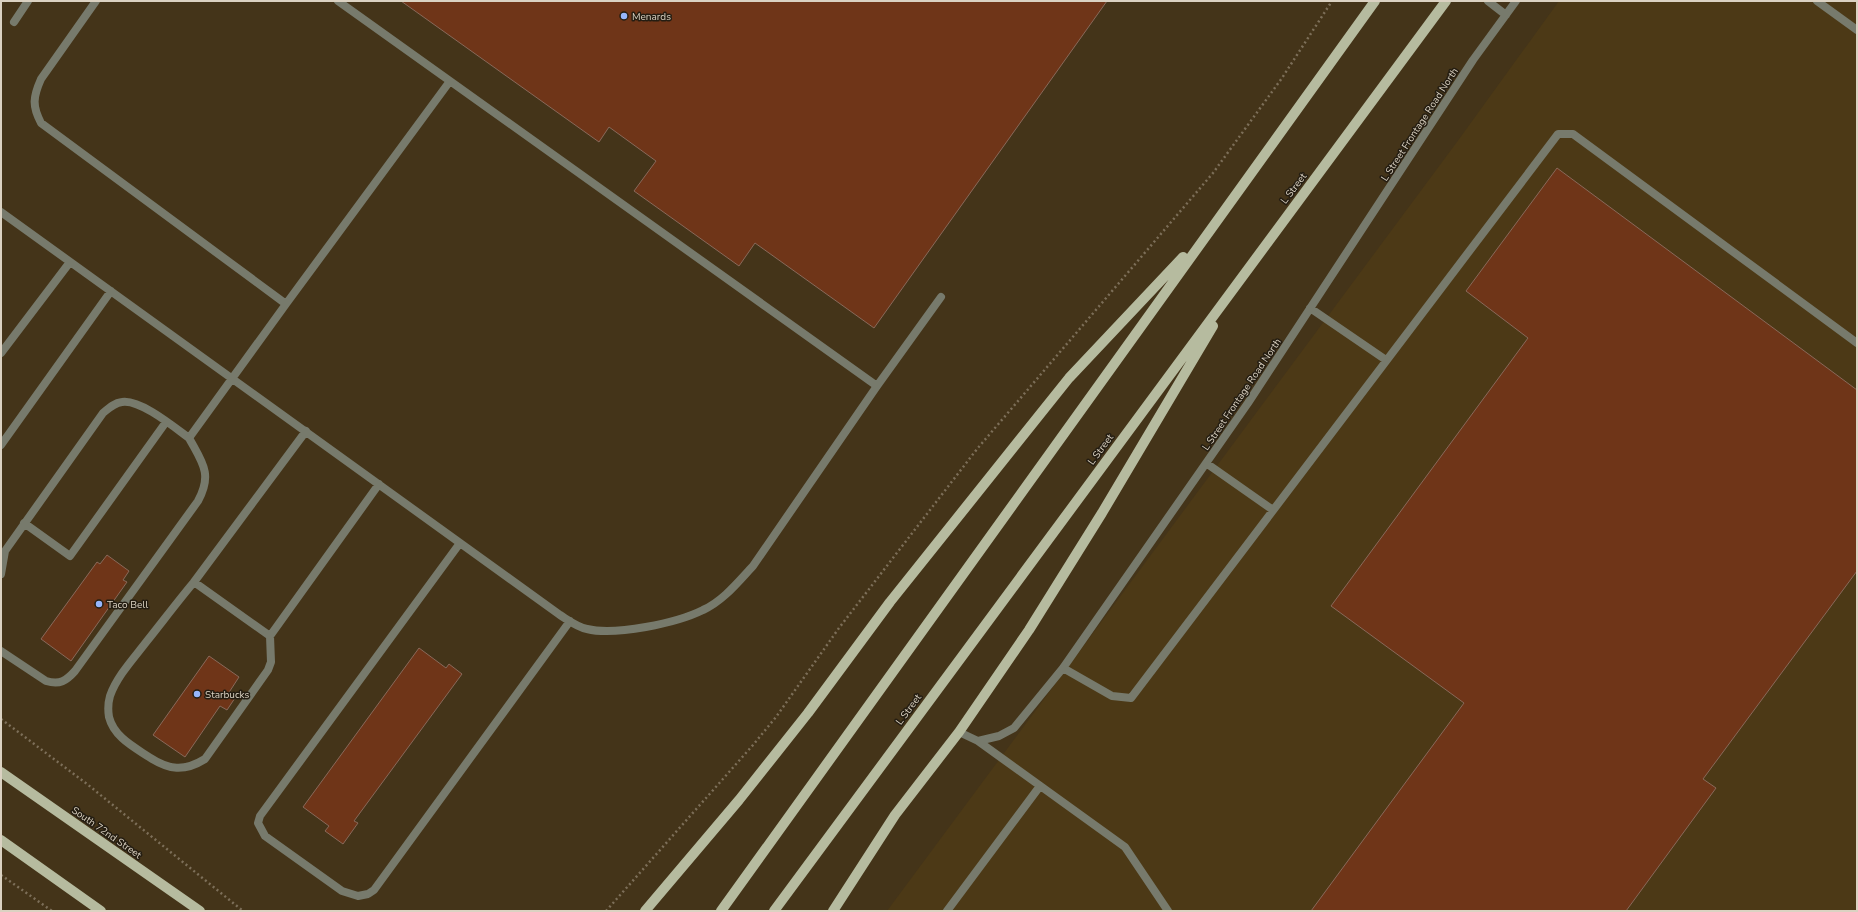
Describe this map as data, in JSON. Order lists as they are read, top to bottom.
{
  "streets": {
    "main road": ["L Street", "South 72nd Street"],
    "lane": ["L Street Frontage Road North"]
  },
  "places": ["Menards", "Taco Bell", "Starbucks"]
}
